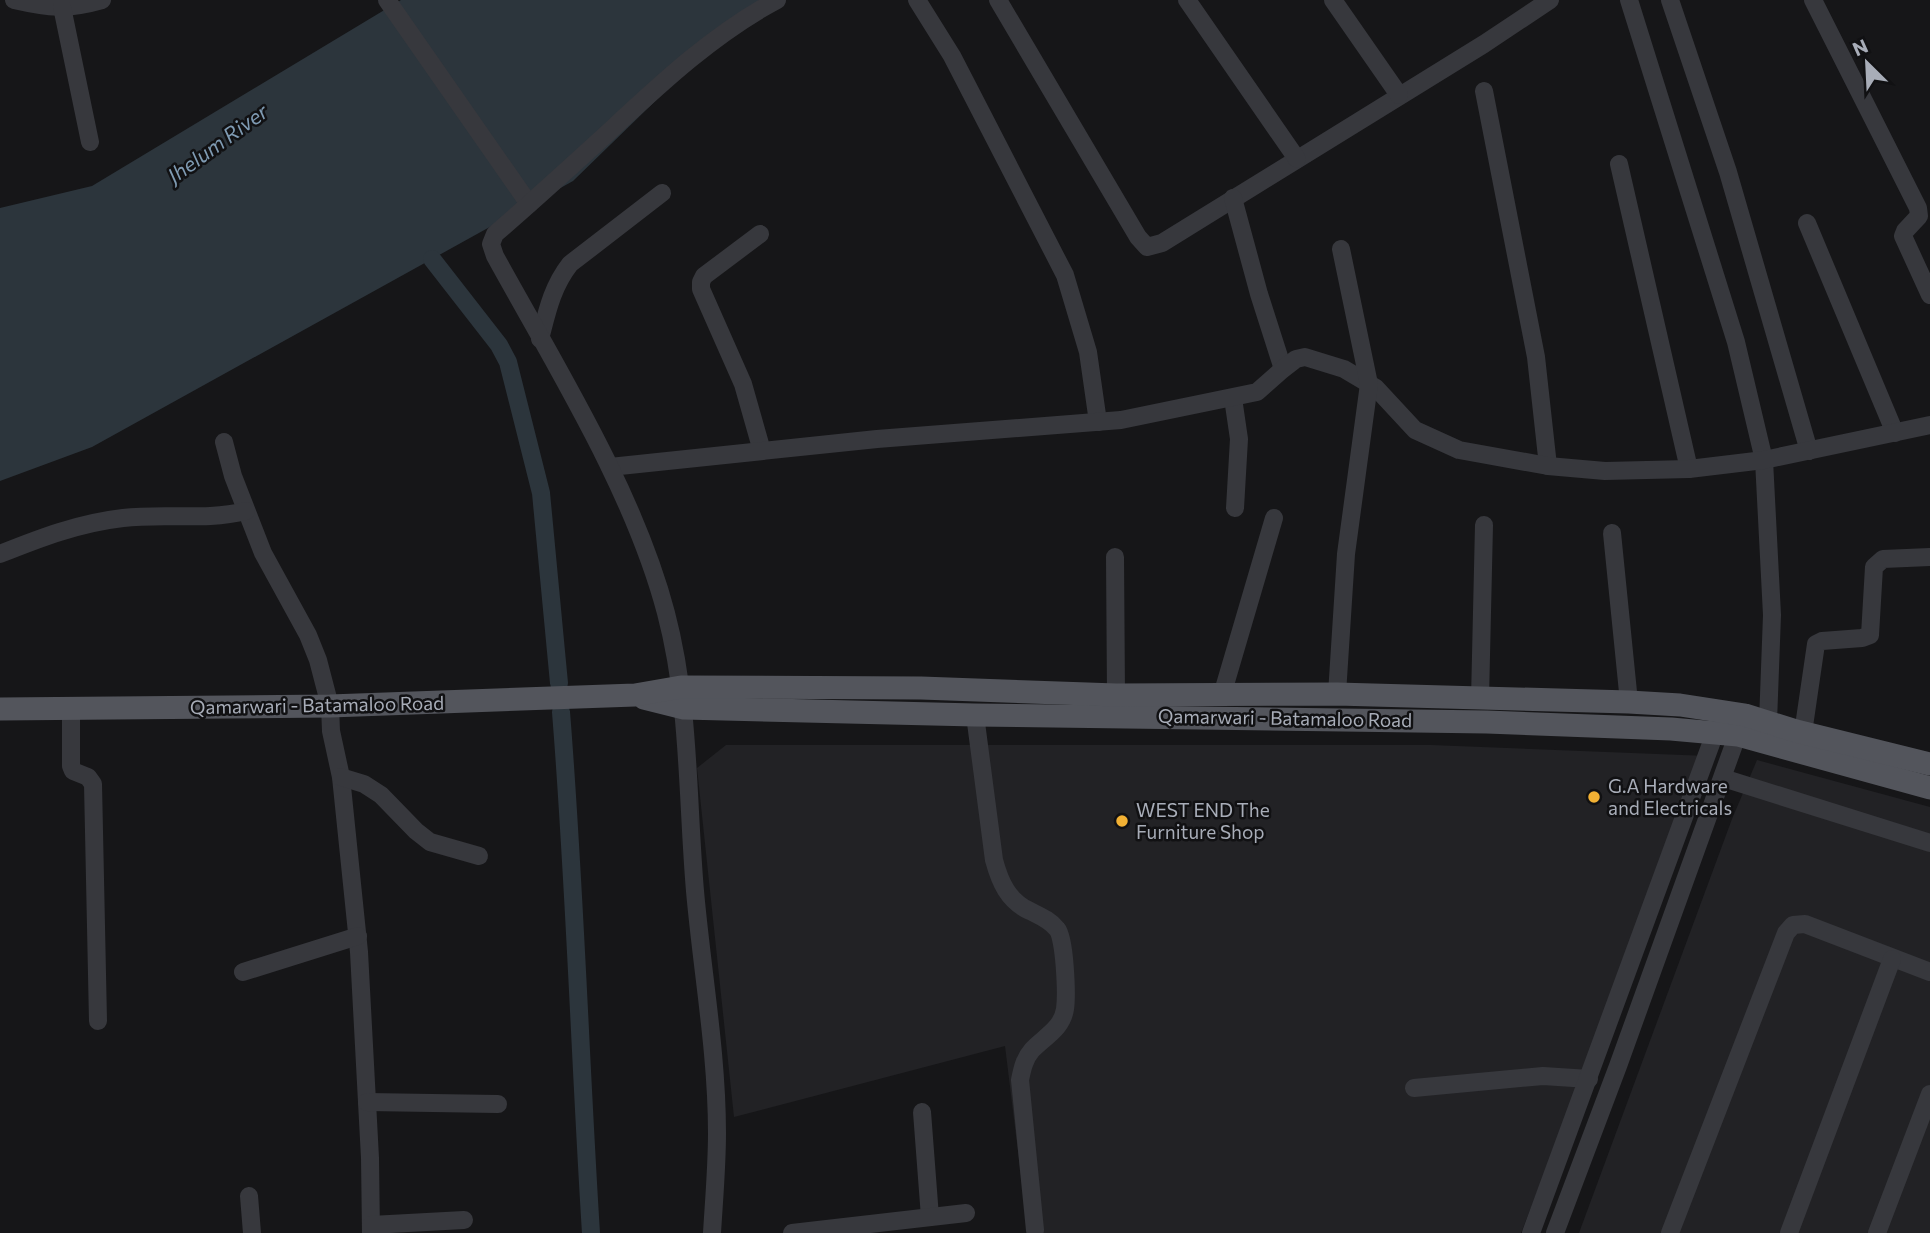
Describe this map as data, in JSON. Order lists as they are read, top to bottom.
{
  "streets": {
    "main road": ["Qamarwari - Batamaloo Road"]
  },
  "water": ["Jhelum River"],
  "places": ["G.A Hardware and Electricals", "WEST END The Furniture Shop"],
  "north": "top left"
}
